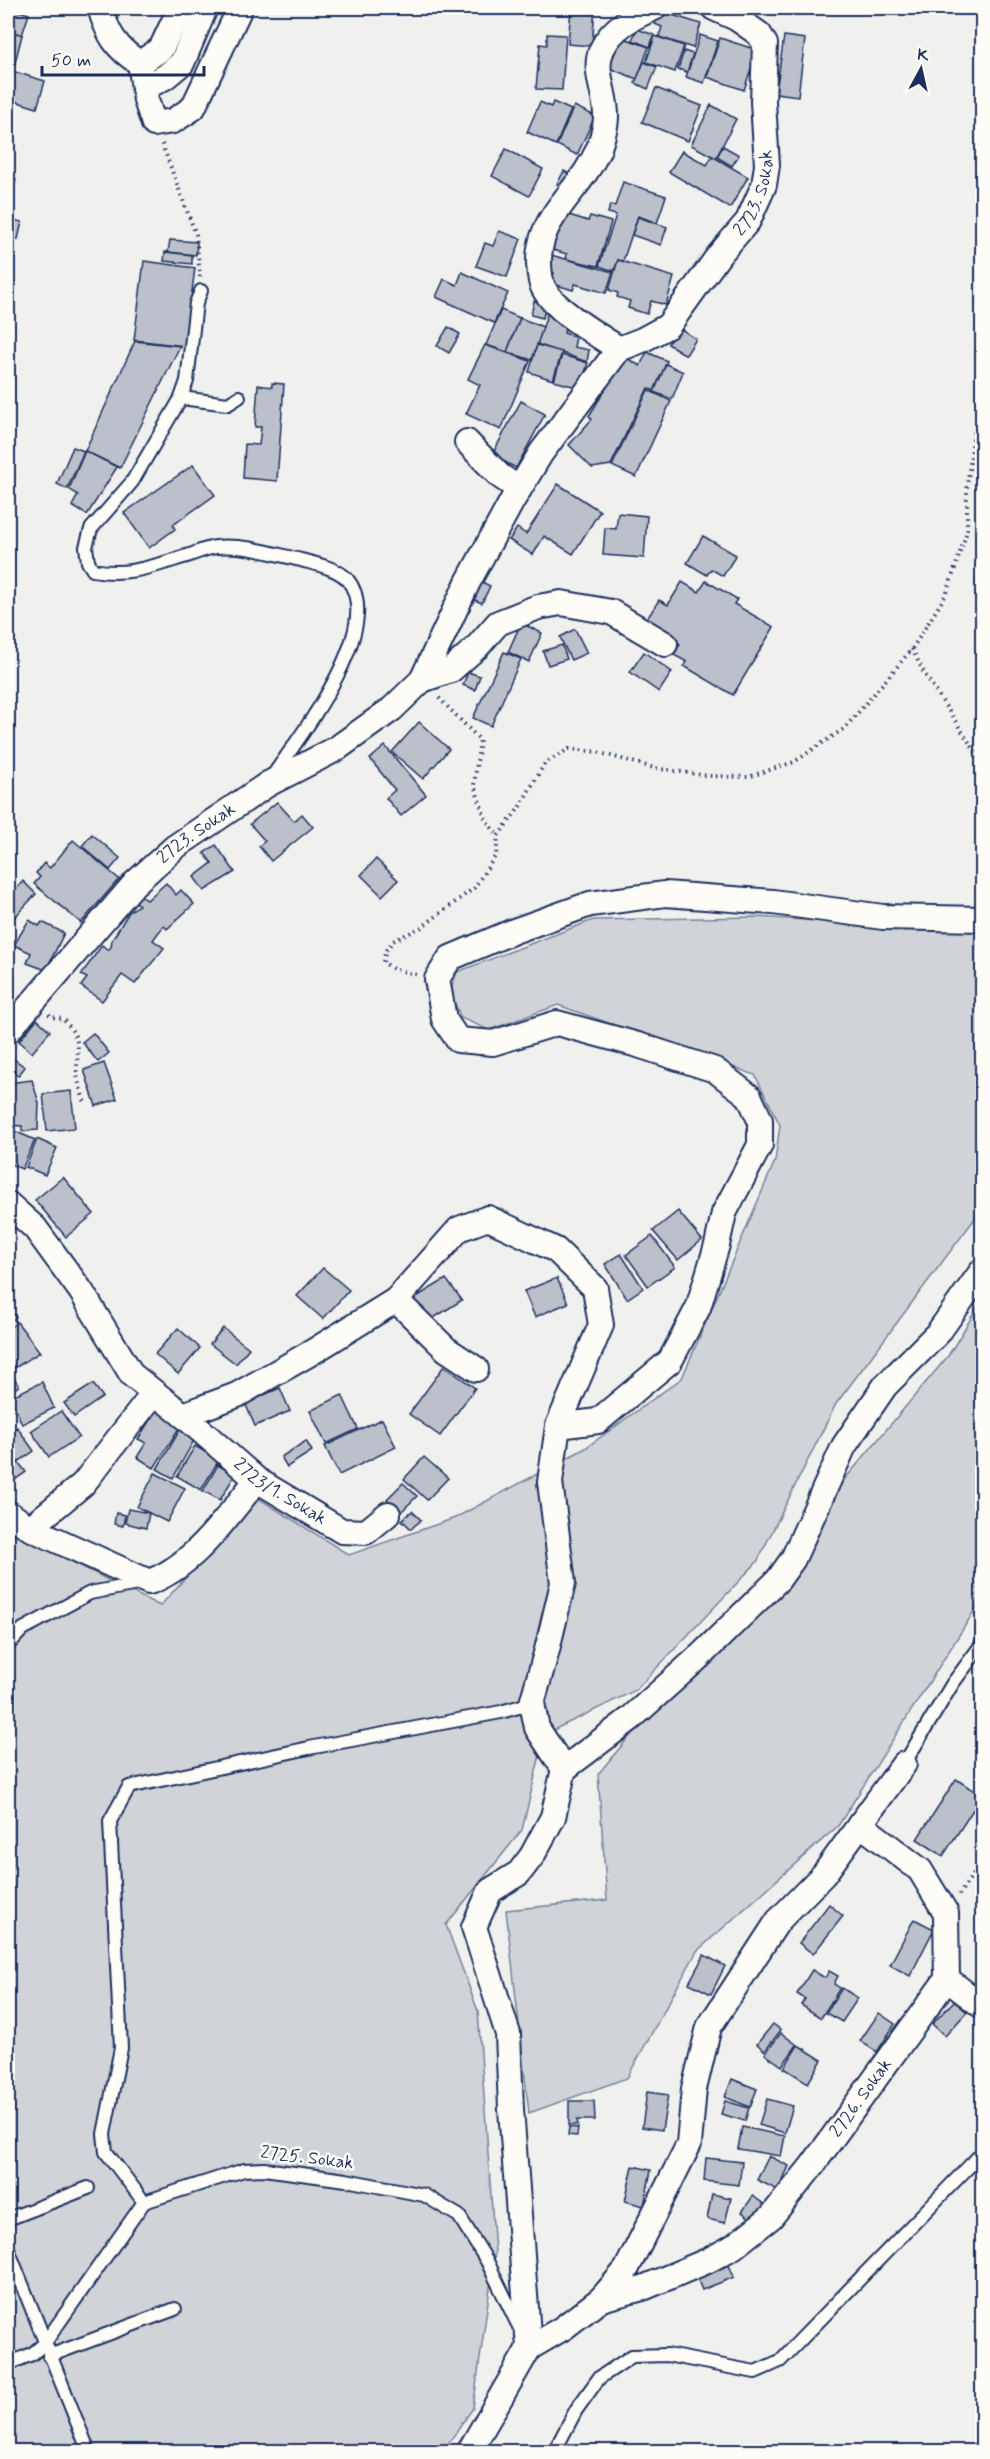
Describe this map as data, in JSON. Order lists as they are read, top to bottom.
{
  "streets": {
    "street": ["2723. Sokak", "2723/1. Sokak", "2726. Sokak"],
    "lane": ["2725. Sokak"]
  },
  "crossings": [
    ["2726. Sokak", "2725. Sokak"]
  ],
  "scale_bar": "50 m",
  "north": "top"
}
